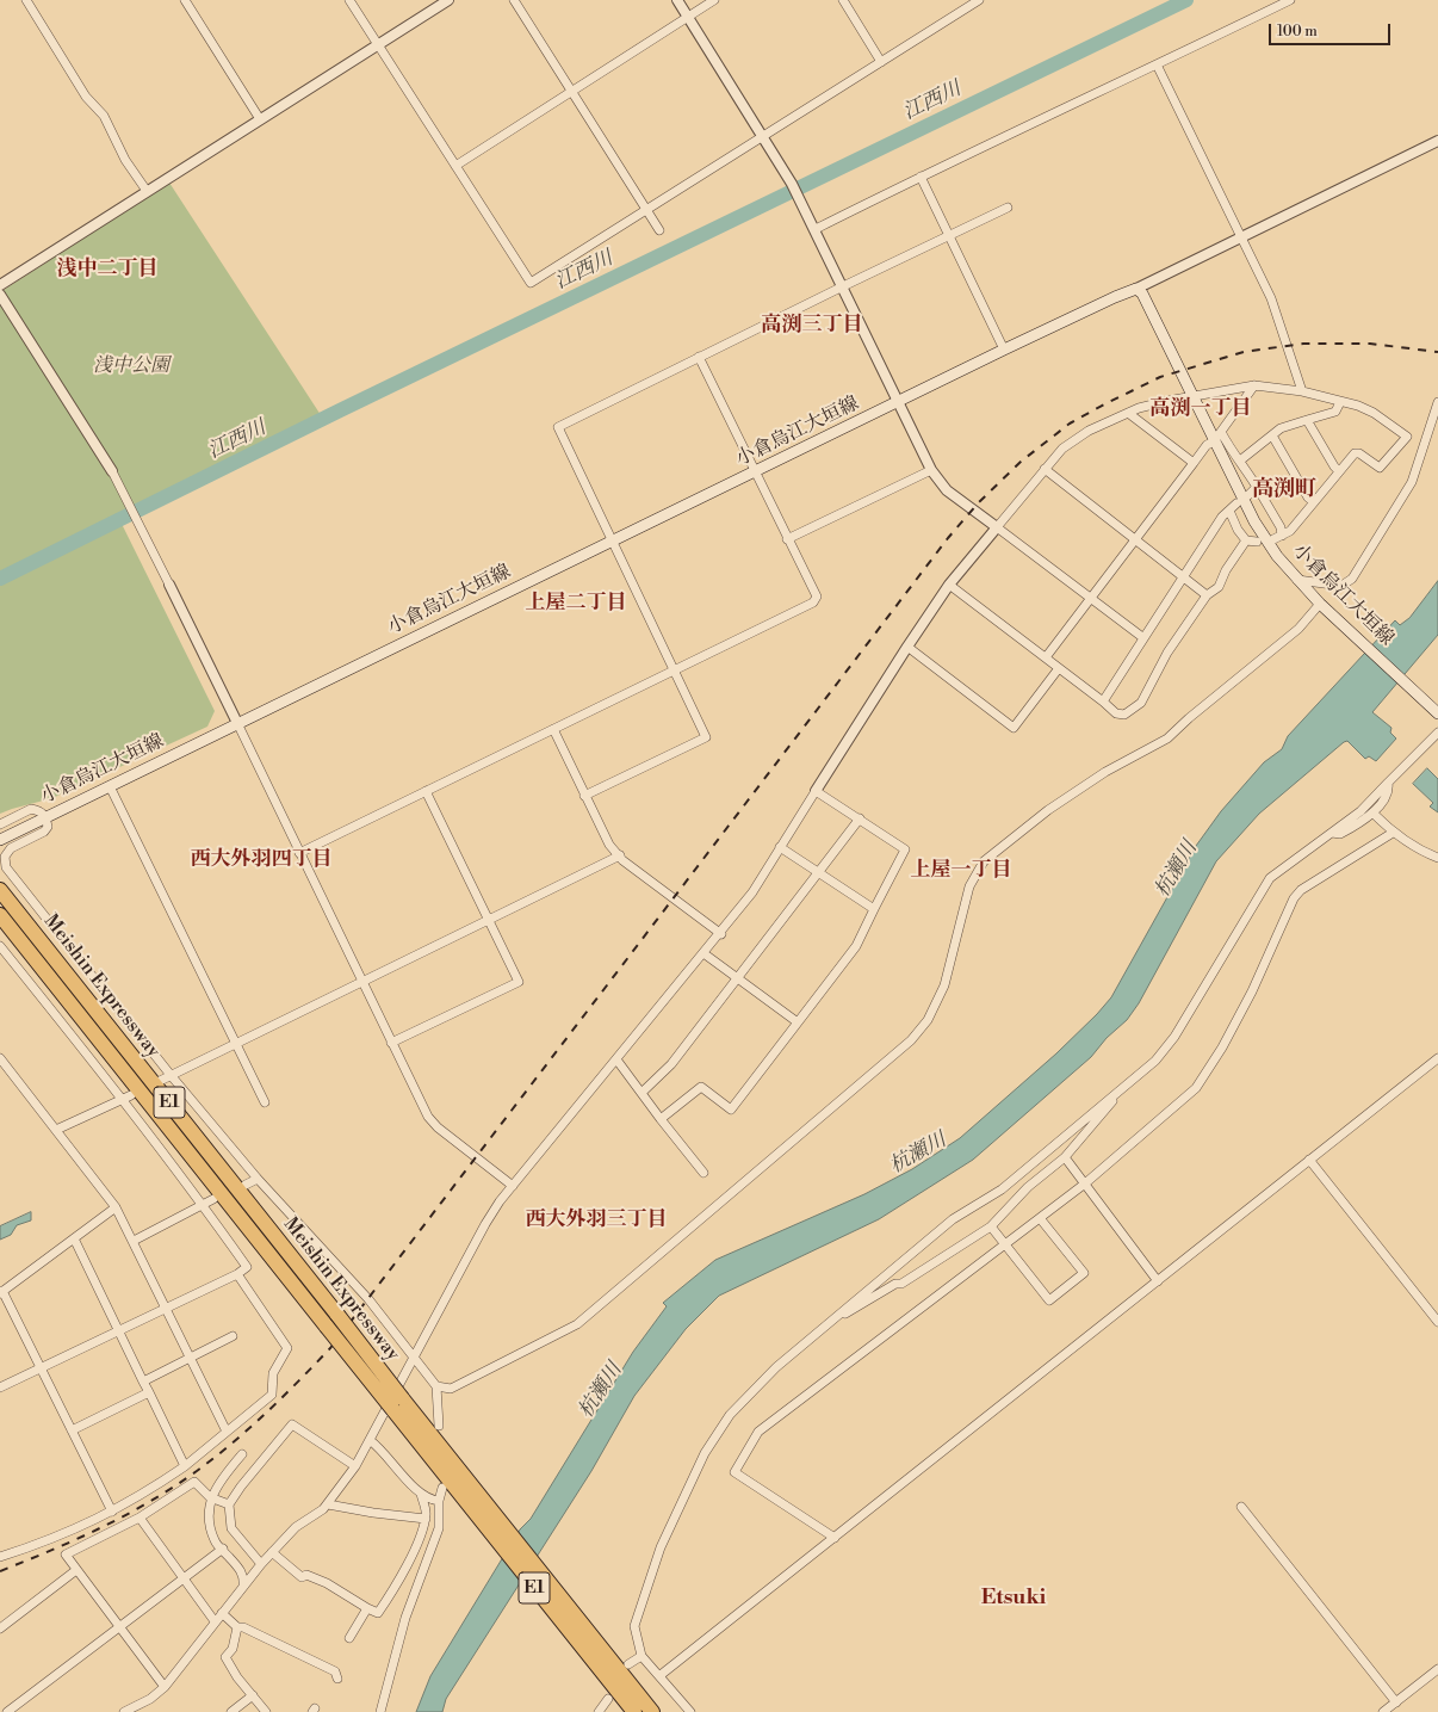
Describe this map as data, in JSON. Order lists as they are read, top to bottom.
{
  "streets": {
    "highway": ["Meishin Expressway", "E1"],
    "main road": ["小倉烏江大垣線"]
  },
  "districts": [
    "浅中二丁目",
    "高渕三丁目",
    "高渕一丁目",
    "高渕町",
    "上屋二丁目",
    "西大外羽四丁目",
    "上屋一丁目",
    "西大外羽三丁目",
    "Etsuki"
  ],
  "water": ["江西川", "杭瀬川"],
  "parks": ["浅中公園"],
  "scale_bar": "100 m"
}
